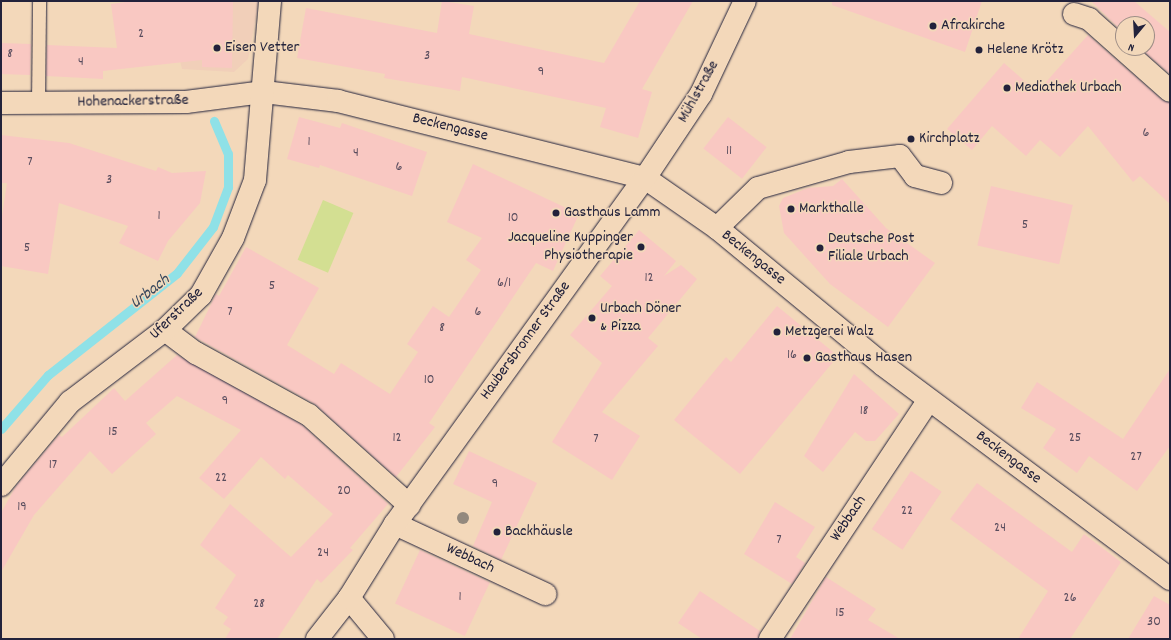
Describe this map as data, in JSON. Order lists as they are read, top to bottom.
{
  "streets": {
    "street": [
      "Mühlstraße",
      "Hohenackerstraße",
      "Beckengasse",
      "Uferstraße",
      "Haubersbronner Straße",
      "Webbach"
    ]
  },
  "crossings": [
    ["Mühlstraße", "Beckengasse"],
    ["Mühlstraße", "Haubersbronner Straße"],
    ["Hohenackerstraße", "Beckengasse"],
    ["Hohenackerstraße", "Uferstraße"],
    ["Beckengasse", "Uferstraße"],
    ["Beckengasse", "Haubersbronner Straße"],
    ["Beckengasse", "Webbach"],
    ["Haubersbronner Straße", "Webbach"]
  ],
  "water": ["Urbach"],
  "places": [
    "Afrakirche",
    "Eisen Vetter",
    "Helene Krötz",
    "Mediathek Urbach",
    "Kirchplatz",
    "Markthalle",
    "Gasthaus Lamm",
    "Jacqueline Kuppinger Physiotherapie",
    "Deutsche Post Filiale Urbach",
    "Urbach Döner & Pizza",
    "Metzgerei Walz",
    "Gasthaus Hasen",
    "Backhäusle"
  ],
  "house_numbers": [
    "2",
    "8",
    "3",
    "4",
    "9",
    "6",
    "1",
    "11",
    "4",
    "7",
    "6",
    "3",
    "1",
    "10",
    "5",
    "5",
    "12",
    "6/1",
    "5",
    "7",
    "6",
    "8",
    "16",
    "10",
    "9",
    "18",
    "15",
    "12",
    "25",
    "7",
    "27",
    "17",
    "22",
    "9",
    "20",
    "19",
    "22",
    "24",
    "7",
    "24",
    "1",
    "26",
    "28",
    "15",
    "30"
  ],
  "north": "bottom"
}
